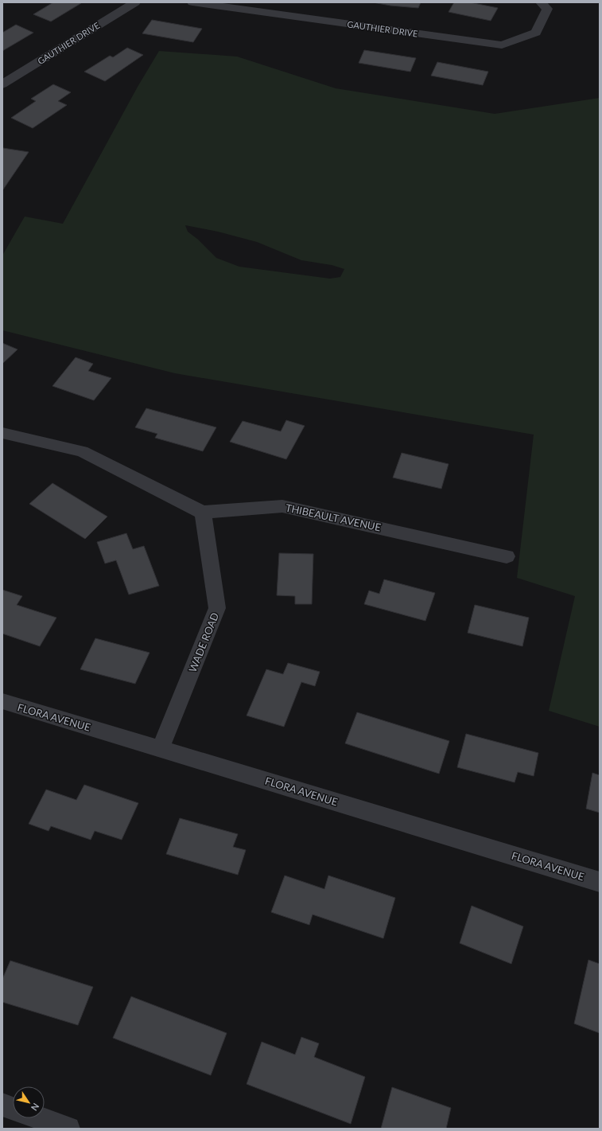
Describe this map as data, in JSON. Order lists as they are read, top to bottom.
{
  "streets": {
    "street": [
      "GAUTHIER DRIVE",
      "THIBEAULT AVENUE",
      "WADE ROAD",
      "FLORA AVENUE"
    ]
  },
  "crossings": [
    ["THIBEAULT AVENUE", "WADE ROAD"],
    ["WADE ROAD", "FLORA AVENUE"]
  ],
  "north": "bottom right"
}
